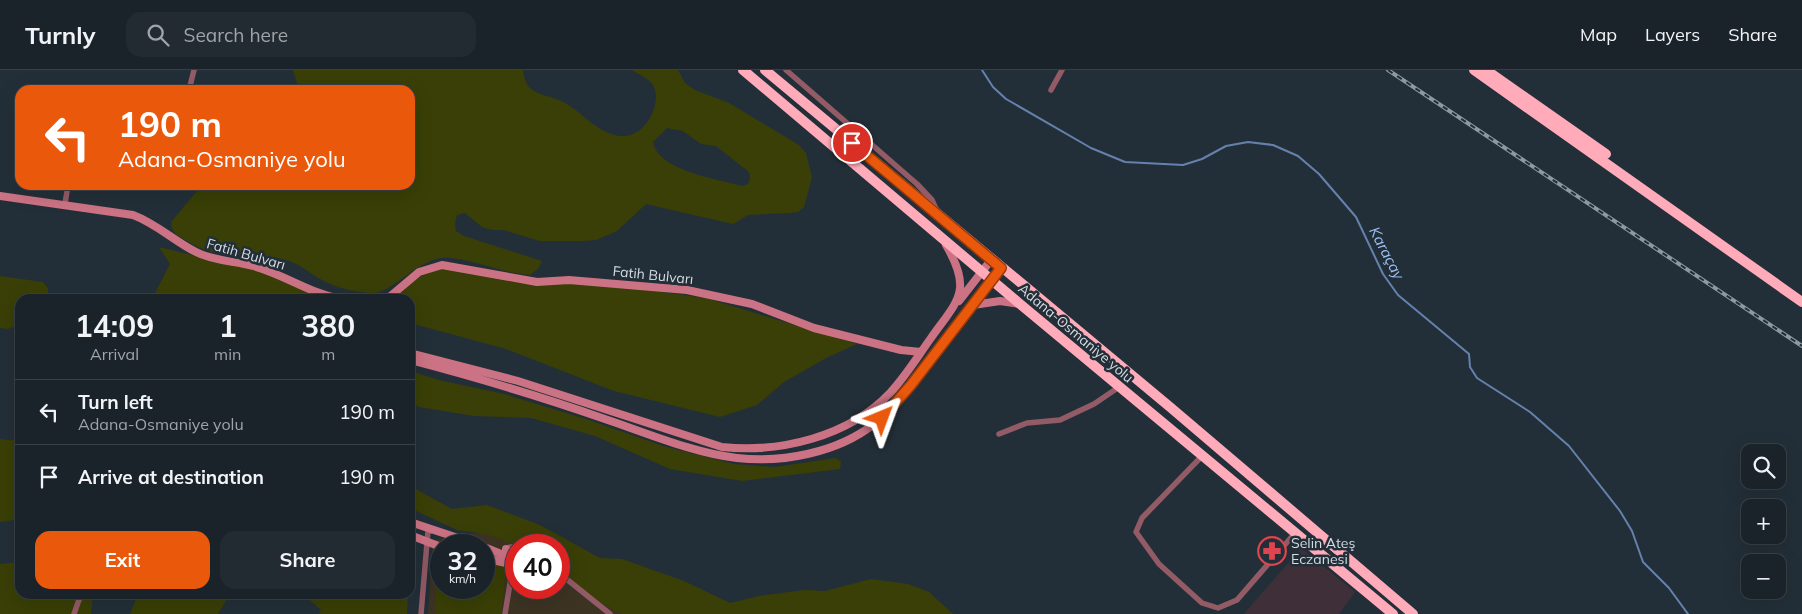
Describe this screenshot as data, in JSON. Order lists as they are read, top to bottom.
{
  "streets": {
    "highway": ["Adana-Osmaniye yolu"],
    "street": ["Fatih Bulvarı"]
  },
  "water": ["Karaçay"],
  "places": {
    "pharmacy": ["Selin Ateş Eczanesi"]
  },
  "page": {
    "header": "Turnly",
    "search": "Search here",
    "nav": ["Map", "Layers", "Share"],
    "turn": ["190 m", "Adana-Osmaniye yolu"],
    "eta": [
      "14:09",
      "Arrival",
      "1",
      "min",
      "380",
      "m"
    ],
    "list": [
      {
        "name": "Turn left",
        "note": "Adana-Osmaniye yolu",
        "value": "190 m"
      },
      {
        "name": "Arrive at destination",
        "value": "190 m"
      }
    ],
    "map_buttons": ["+", "−"],
    "buttons": ["Exit", "Share"],
    "speed": "32 km/h",
    "limit": "40"
  }
}
